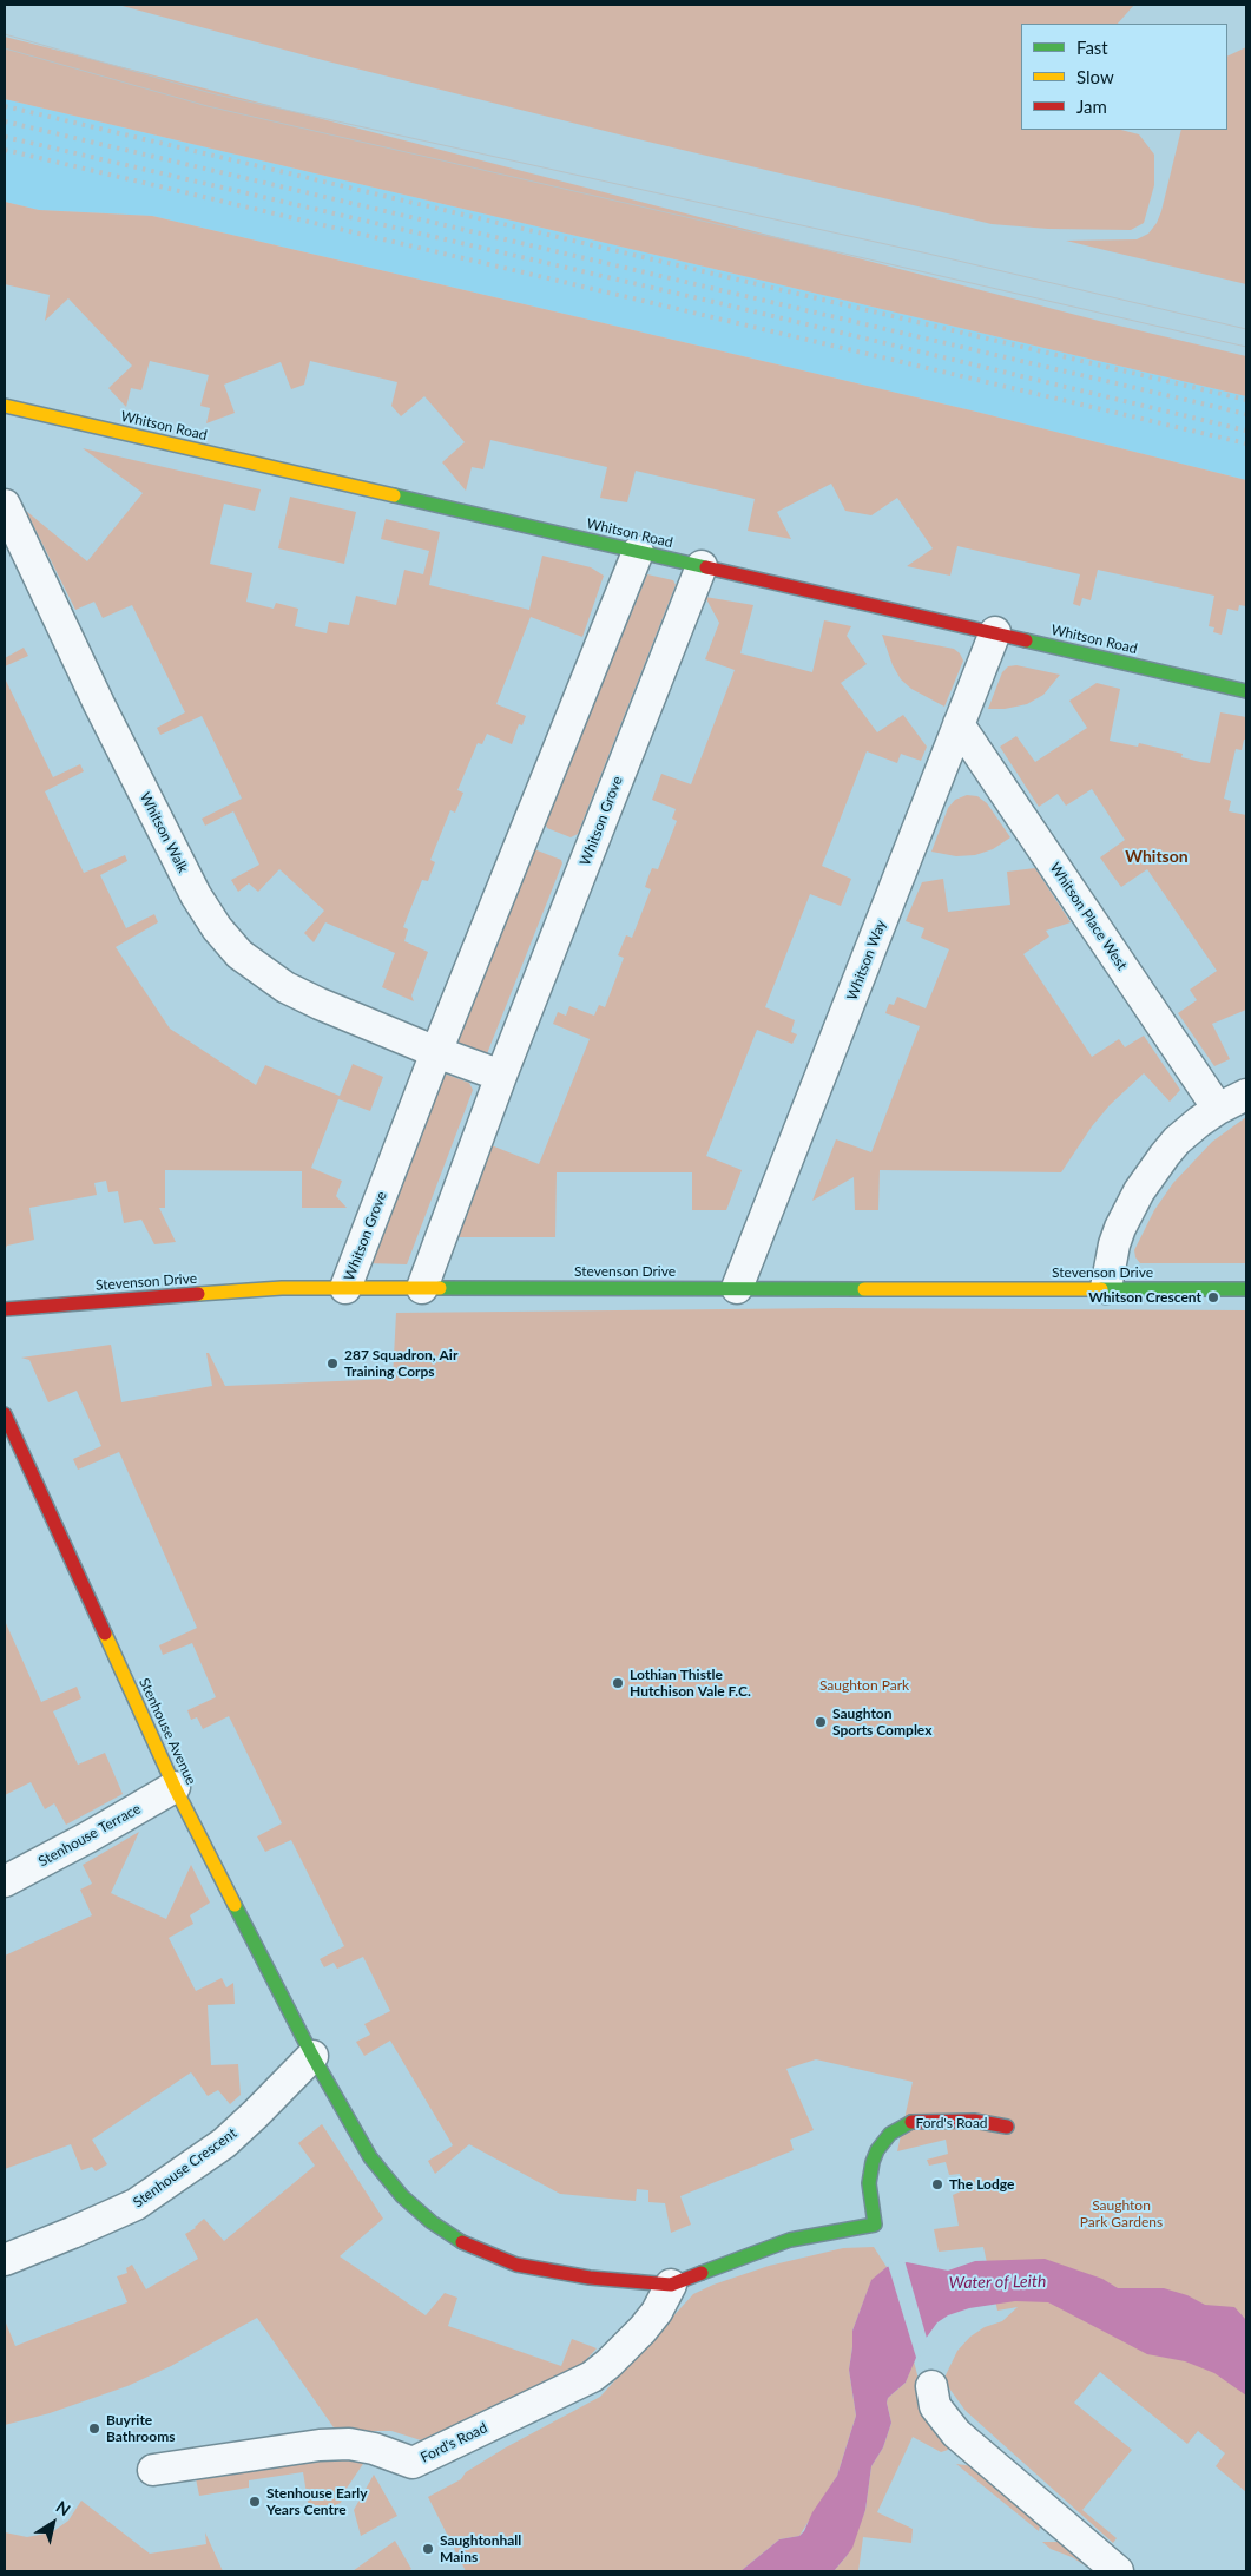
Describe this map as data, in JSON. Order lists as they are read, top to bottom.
{
  "streets": {
    "street": [
      "Whitson Road",
      "Whitson Grove",
      "Whitson Walk",
      "Whitson Place West",
      "Whitson Way",
      "Stevenson Drive",
      "Stenhouse Avenue",
      "Stenhouse Terrace",
      "Ford's Road",
      "Stenhouse Crescent"
    ]
  },
  "crossings": [
    ["Whitson Road", "Whitson Grove"],
    ["Whitson Road", "Whitson Way"],
    ["Whitson Grove", "Whitson Walk"],
    ["Whitson Grove", "Stevenson Drive"],
    ["Whitson Place West", "Whitson Way"],
    ["Whitson Way", "Stevenson Drive"],
    ["Stenhouse Avenue", "Stenhouse Terrace"],
    ["Stenhouse Avenue", "Ford's Road"],
    ["Stenhouse Avenue", "Stenhouse Crescent"],
    ["Ford's Road", "Stenhouse Crescent"]
  ],
  "districts": ["Whitson"],
  "water": ["Water of Leith"],
  "parks": ["Saughton Park", "Saughton Park Gardens"],
  "places": [
    "Whitson Crescent",
    "287 Squadron, Air Training Corps",
    "Lothian Thistle Hutchison Vale F.C.",
    "Saughton Sports Complex",
    "The Lodge",
    "Buyrite Bathrooms",
    "Stenhouse Early Years Centre",
    "Saughtonhall Mains"
  ],
  "legend": ["Fast", "Slow", "Jam"],
  "north": "top right"
}
